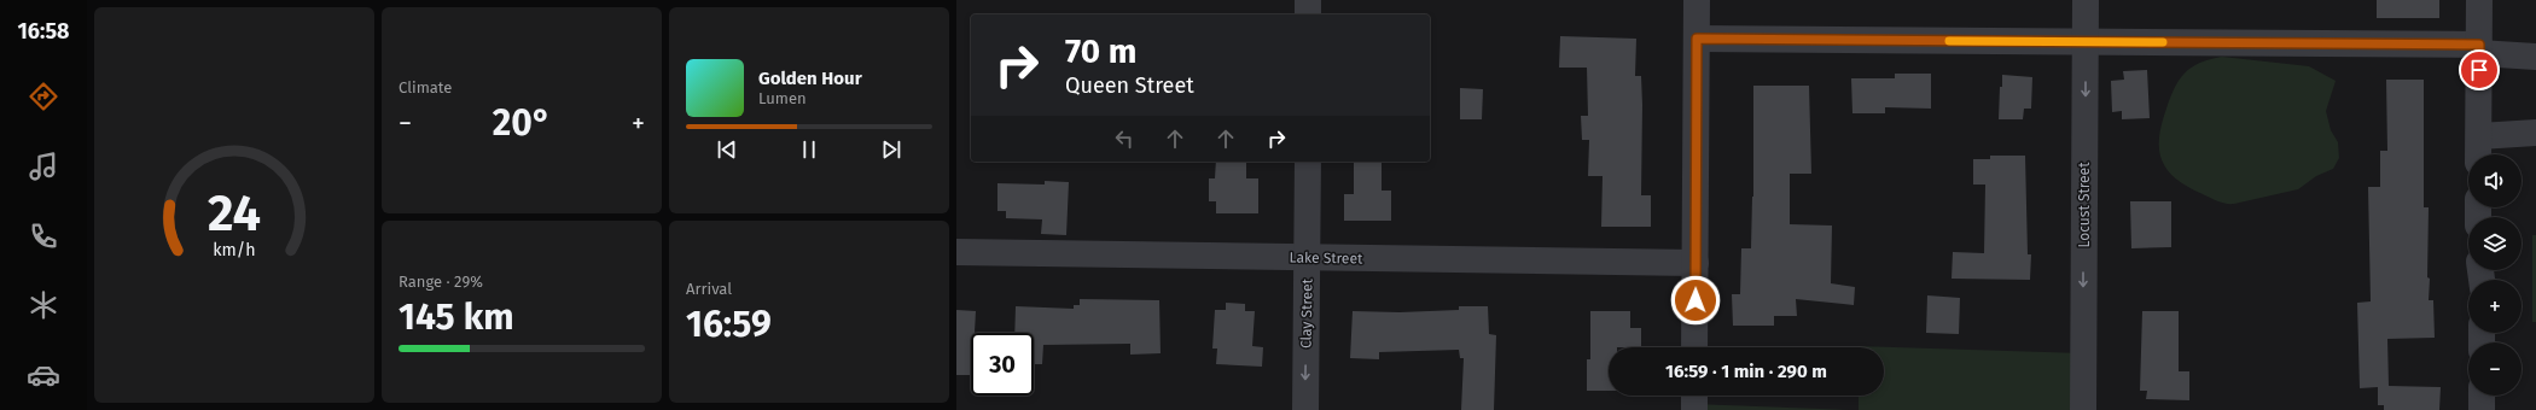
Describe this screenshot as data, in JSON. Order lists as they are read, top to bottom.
{
  "streets": {
    "street": ["Locust Street", "Lake Street", "Clay Street"]
  },
  "crossings": [
    ["Lake Street", "Clay Street"]
  ],
  "one_way": ["Locust Street", "Clay Street"],
  "page": {
    "tabs": "16:58",
    "tile": [
      "Climate",
      ["Range · 29%", "145 km"],
      ["Arrival", "16:59"]
    ],
    "turn": ["70 m", "Queen Street"],
    "song": ["Golden Hour", "Lumen"],
    "heat": ["−", "20°", "+"],
    "map_buttons": ["+", "−"],
    "limit": "30",
    "trip": "16:59 · 1 min · 290 m",
    "gauge": ["24", "km/h"]
  }
}
